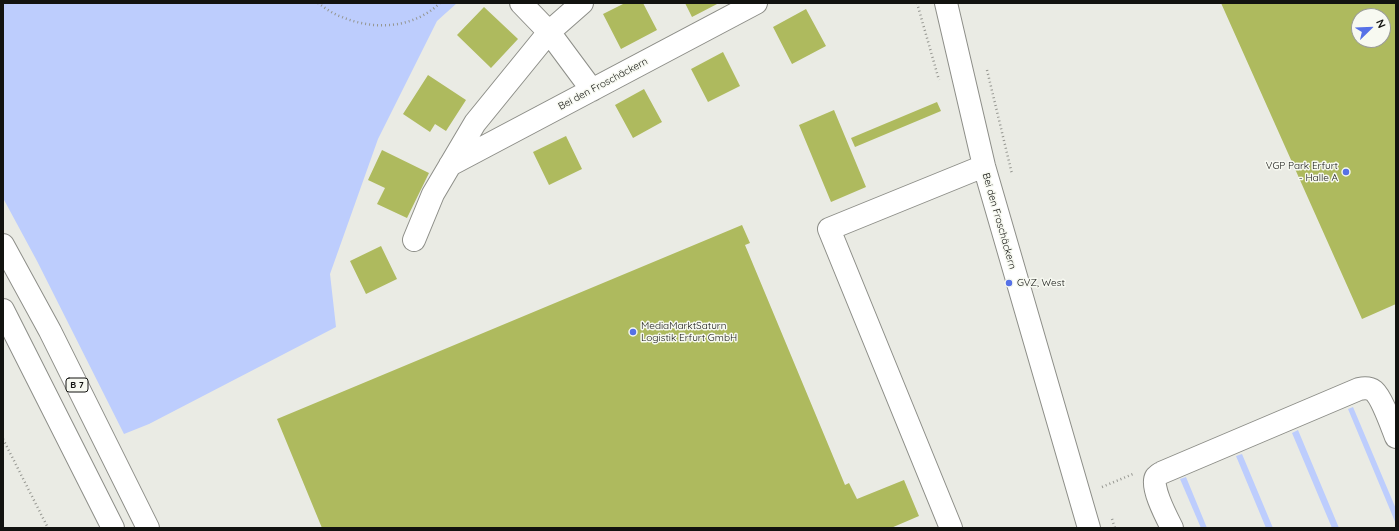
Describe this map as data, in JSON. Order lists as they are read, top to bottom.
{
  "streets": {
    "main road": ["Bei den Froschäckern", "B 7"]
  },
  "places": ["VGP Park Erfurt - Halle A", "GVZ, West", "MediaMarktSaturn Logistik Erfurt GmbH"],
  "north": "top right"
}
